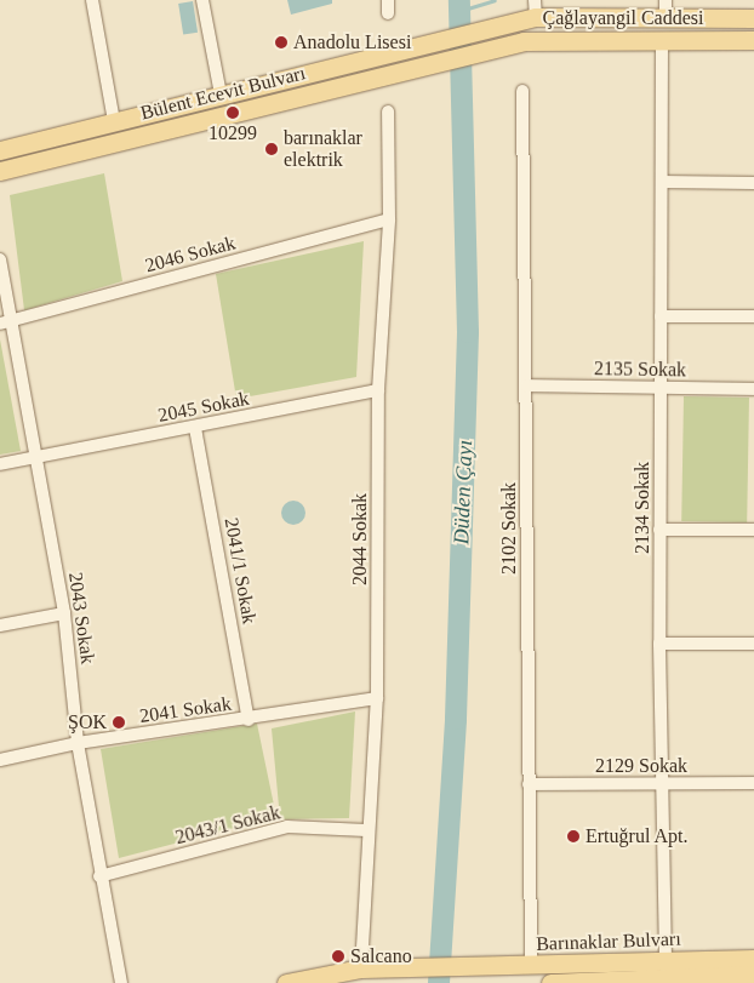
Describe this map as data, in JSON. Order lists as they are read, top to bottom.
{
  "streets": {
    "main road": ["Çağlayangil Caddesi", "Bülent Ecevit Bulvarı", "Barınaklar Bulvarı"],
    "street": [
      "2046 Sokak",
      "2135 Sokak",
      "2045 Sokak",
      "2134 Sokak",
      "2102 Sokak",
      "2044 Sokak",
      "2041/1 Sokak",
      "2043 Sokak",
      "2041 Sokak",
      "2129 Sokak",
      "2043/1 Sokak"
    ]
  },
  "crossings": [
    ["Çağlayangil Caddesi", "Bülent Ecevit Bulvarı"],
    ["Çağlayangil Caddesi", "2134 Sokak"],
    ["2046 Sokak", "2044 Sokak"],
    ["2046 Sokak", "2043 Sokak"],
    ["2135 Sokak", "2134 Sokak"],
    ["2135 Sokak", "2102 Sokak"],
    ["2045 Sokak", "2044 Sokak"],
    ["2045 Sokak", "2041/1 Sokak"],
    ["2045 Sokak", "2043 Sokak"],
    ["2134 Sokak", "2129 Sokak"],
    ["2134 Sokak", "Barınaklar Bulvarı"],
    ["2102 Sokak", "2129 Sokak"],
    ["2102 Sokak", "Barınaklar Bulvarı"],
    ["2044 Sokak", "2041 Sokak"],
    ["2044 Sokak", "2043/1 Sokak"],
    ["2044 Sokak", "Barınaklar Bulvarı"],
    ["2041/1 Sokak", "2041 Sokak"],
    ["2043 Sokak", "2041 Sokak"],
    ["2043 Sokak", "2043/1 Sokak"]
  ],
  "water": ["Düden Çayı"],
  "places": [
    "Anadolu Lisesi",
    "10299",
    "barınaklar elektrik",
    "ŞOK",
    "Ertuğrul Apt.",
    "Salcano"
  ]
}
